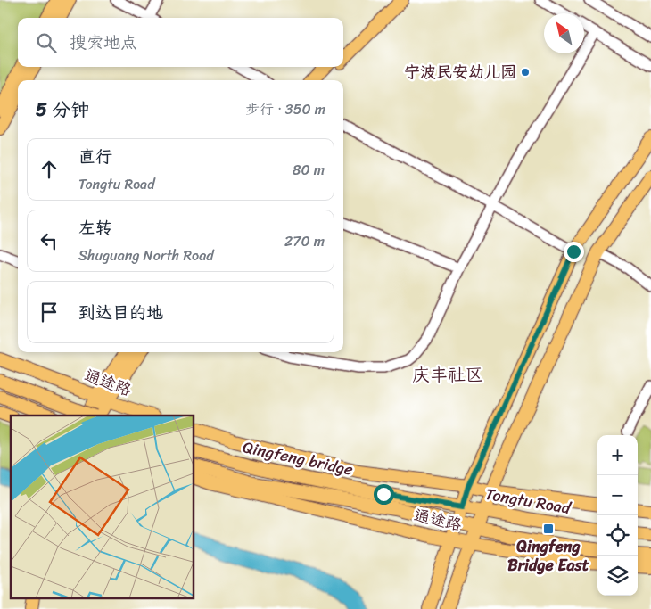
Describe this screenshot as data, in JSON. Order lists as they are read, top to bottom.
{
  "streets": {
    "main road": ["通途路", "Qingfeng bridge", "Tongtu Road"]
  },
  "crossings": [
    ["Qingfeng bridge", "Tongtu Road"]
  ],
  "districts": ["庆丰社区"],
  "places": {
    "other": ["宁波民安幼儿园"],
    "transit": ["Qingfeng Bridge East"]
  },
  "north": "top left",
  "page": {
    "search": "搜索地点",
    "heading": ["5 分钟", "步行 · 350 m"],
    "list": [
      ["直行", "Tongtu Road", "80 m"],
      ["左转", "Shuguang North Road", "270 m"],
      "到达目的地"
    ],
    "map_buttons": ["+", "−"]
  }
}
